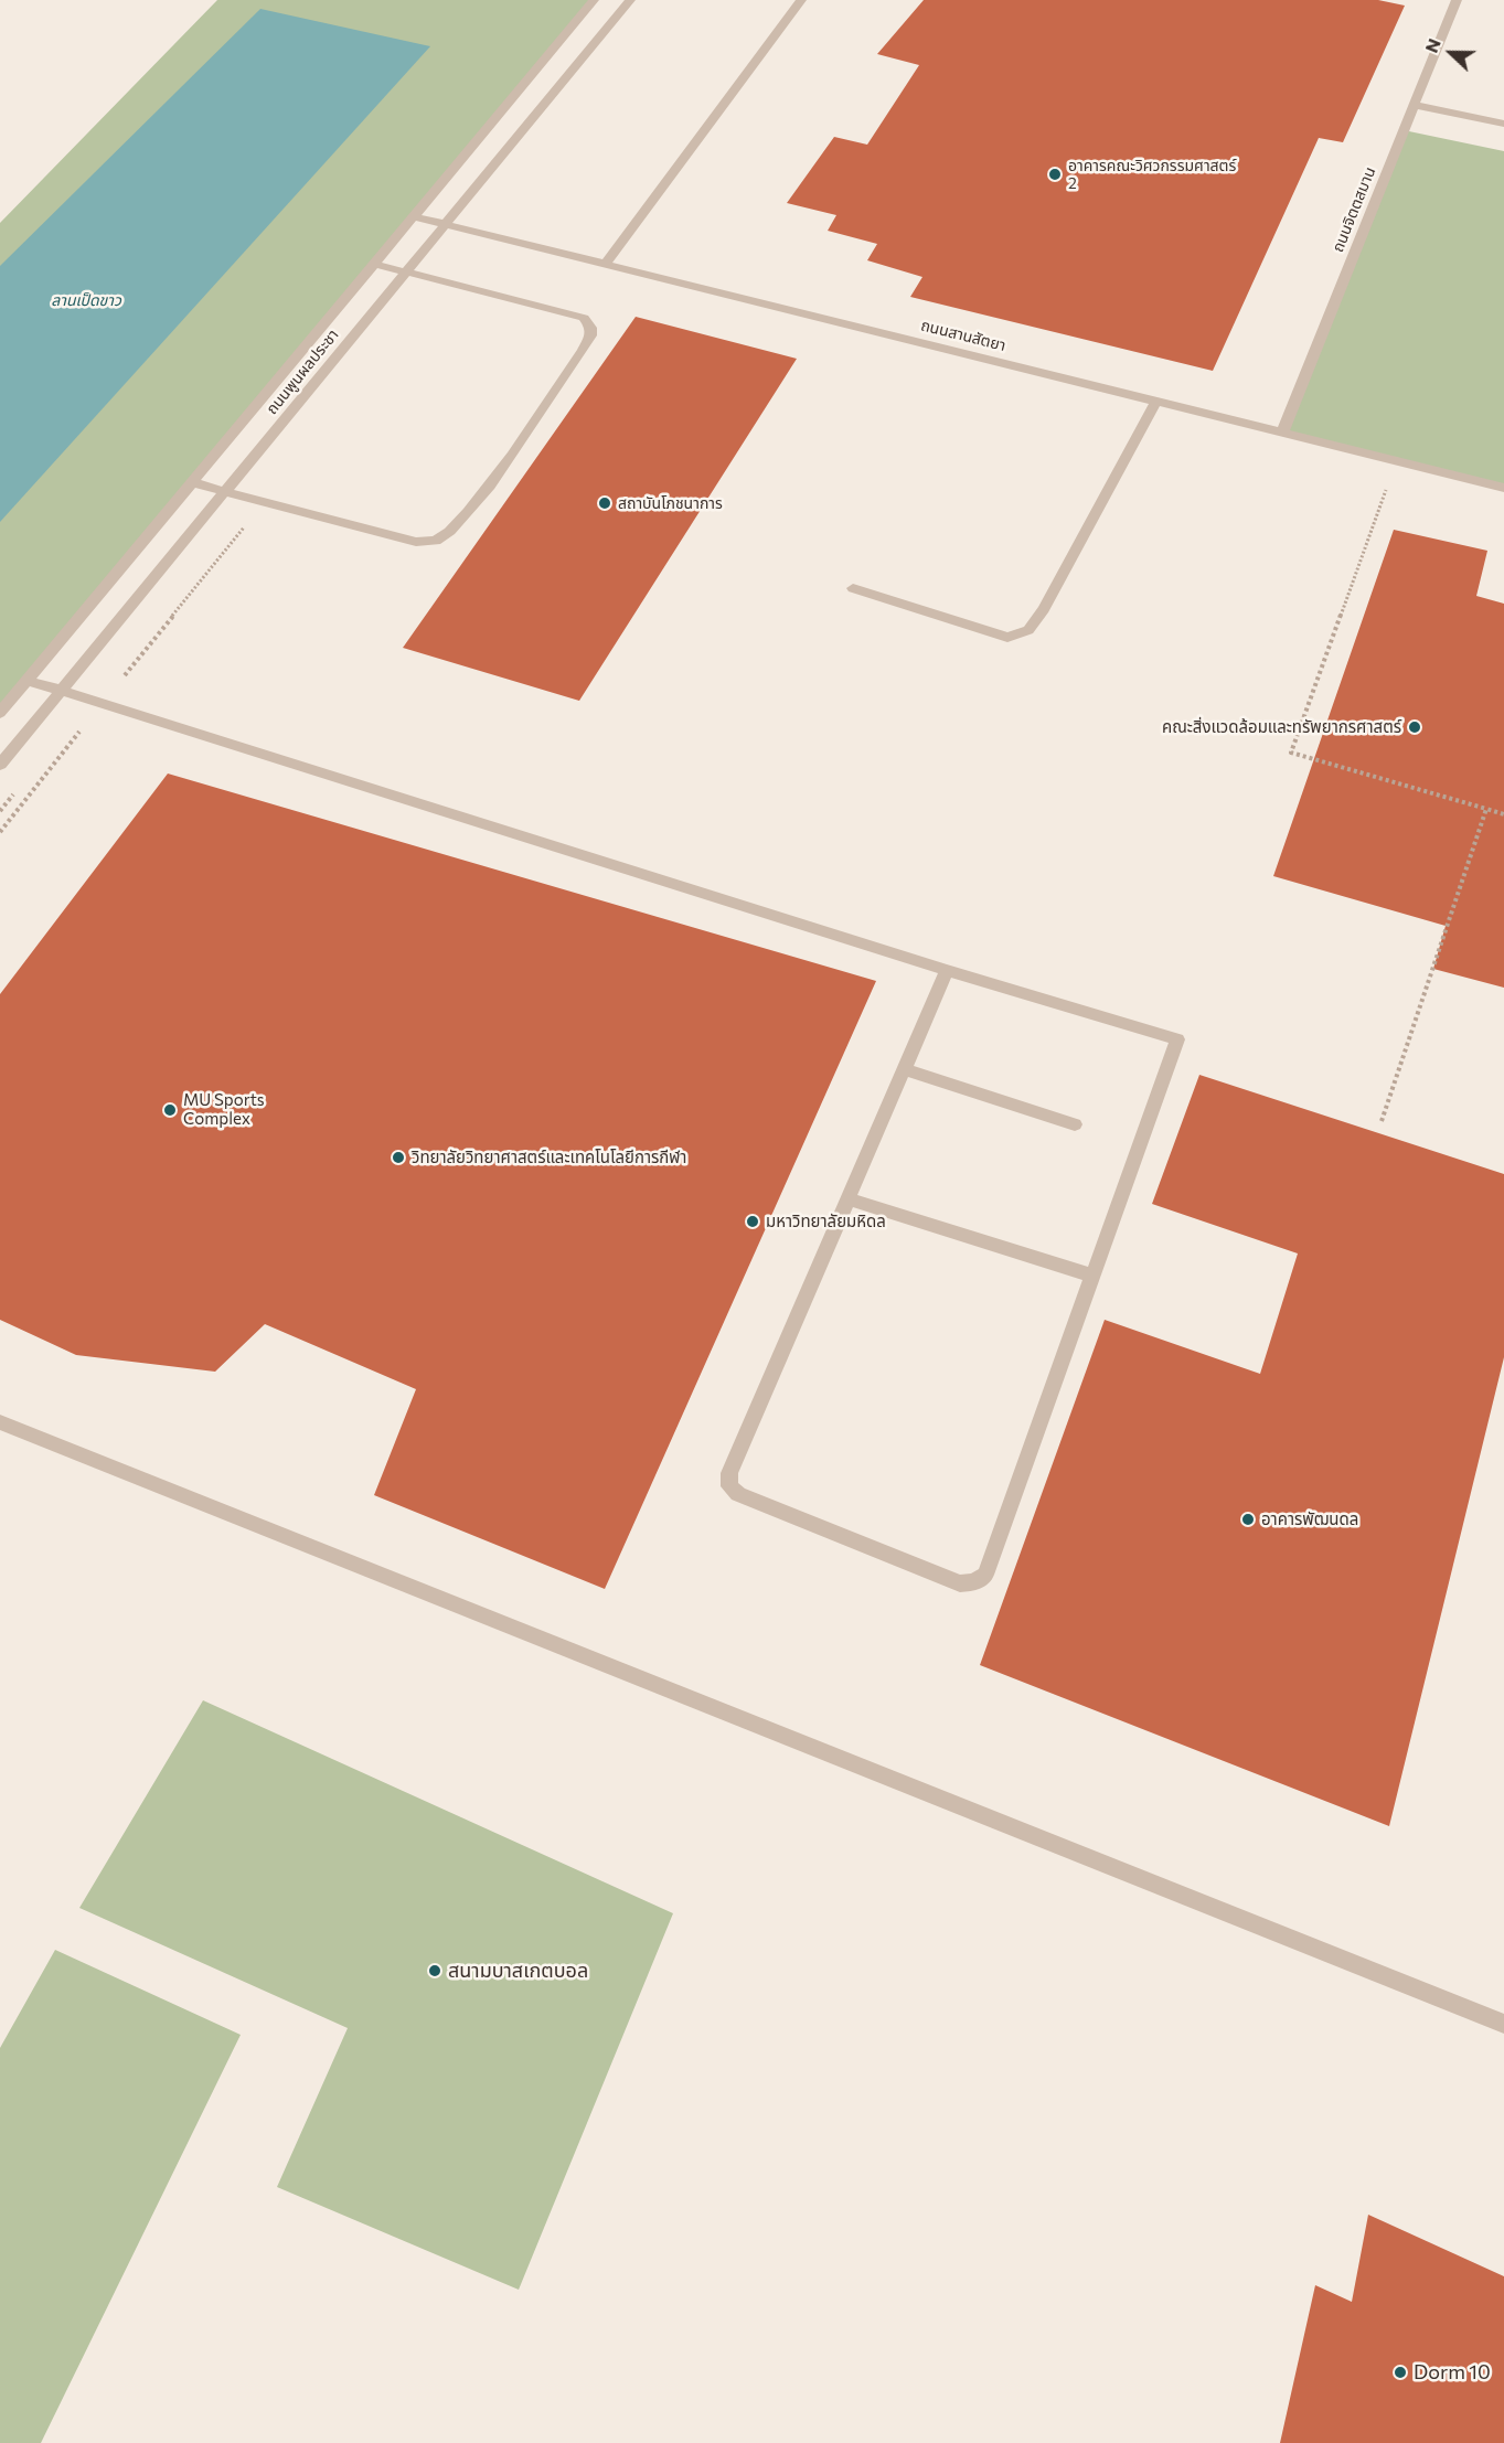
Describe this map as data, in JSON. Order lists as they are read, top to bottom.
{
  "streets": {
    "street": ["ถนนจิตตสมาน", "ถนนสานสัตยา", "ถนนพูนผลประชา"]
  },
  "crossings": [
    ["ถนนจิตตสมาน", "ถนนสานสัตยา"],
    ["ถนนสานสัตยา", "ถนนพูนผลประชา"]
  ],
  "water": ["ลานเป็ดขาว"],
  "places": [
    "อาคารคณะวิศวกรรมศาสตร์ 2",
    "สถาบันโภชนาการ",
    "คณะสิ่งแวดล้อมและทรัพยากรศาสตร์",
    "MU Sports Complex",
    "วิทยาลัยวิทยาศาสตร์และเทคโนโลยีการกีฬา",
    "มหาวิทยาลัยมหิดล",
    "อาคารพัฒนดล",
    "สนามบาสเกตบอล",
    "Dorm 10"
  ],
  "north": "left"
}
